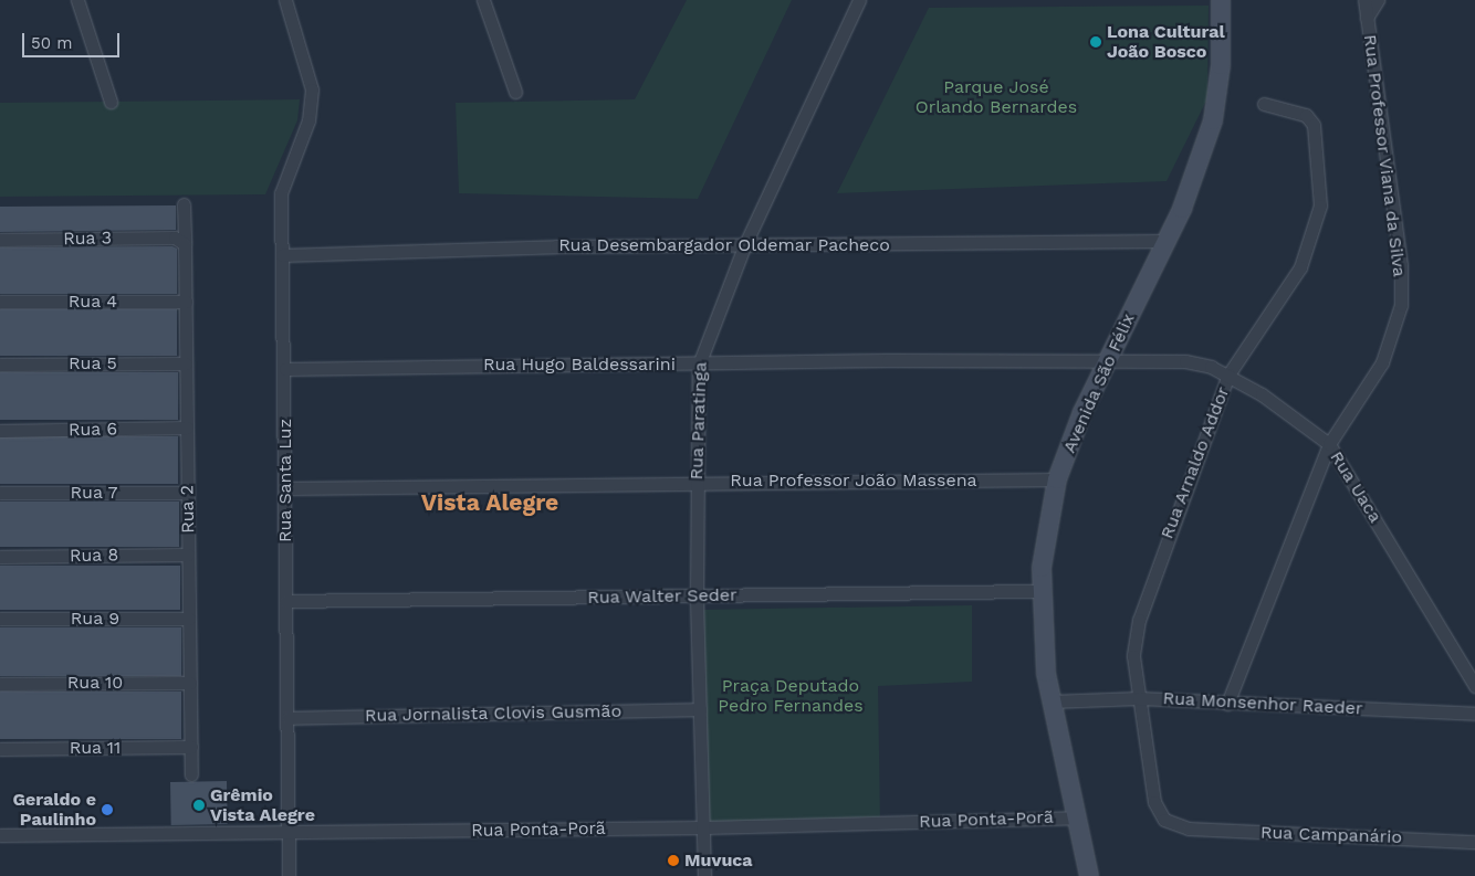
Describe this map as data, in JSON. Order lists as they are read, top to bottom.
{
  "streets": {
    "street": [
      "Rua Professor Viana da Silva",
      "Rua 3",
      "Rua Desembargador Oldemar Pacheco",
      "Rua 4",
      "Rua 5",
      "Rua Hugo Baldessarini",
      "Avenida São Félix",
      "Rua Paratinga",
      "Rua 6",
      "Rua Arnaldo Addor",
      "Rua Santa Luz",
      "Rua Professor João Massena",
      "Rua Uaca",
      "Rua 7",
      "Rua 2",
      "Rua 8",
      "Rua Walter Seder",
      "Rua 9",
      "Rua 10",
      "Rua Monsenhor Raeder",
      "Rua Jornalista Clovis Gusmão",
      "Rua 11",
      "Rua Ponta-Porã",
      "Rua Campanário"
    ]
  },
  "crossings": [
    ["Rua Professor Viana da Silva", "Rua Uaca"],
    ["Rua Professor Viana da Silva", "Rua Monsenhor Raeder"],
    ["Rua 3", "Rua 2"],
    ["Rua Desembargador Oldemar Pacheco", "Avenida São Félix"],
    ["Rua Desembargador Oldemar Pacheco", "Rua Paratinga"],
    ["Rua Desembargador Oldemar Pacheco", "Rua Santa Luz"],
    ["Rua 4", "Rua 2"],
    ["Rua 5", "Rua 2"],
    ["Rua Hugo Baldessarini", "Avenida São Félix"],
    ["Rua Hugo Baldessarini", "Rua Paratinga"],
    ["Rua Hugo Baldessarini", "Rua Santa Luz"],
    ["Rua Hugo Baldessarini", "Rua Uaca"],
    ["Avenida São Félix", "Rua Professor João Massena"],
    ["Avenida São Félix", "Rua Uaca"],
    ["Avenida São Félix", "Rua Walter Seder"],
    ["Avenida São Félix", "Rua Monsenhor Raeder"],
    ["Avenida São Félix", "Rua Ponta-Porã"],
    ["Rua Paratinga", "Rua Professor João Massena"],
    ["Rua Paratinga", "Rua Walter Seder"],
    ["Rua Paratinga", "Rua Jornalista Clovis Gusmão"],
    ["Rua Paratinga", "Rua Ponta-Porã"],
    ["Rua 6", "Rua 2"],
    ["Rua Arnaldo Addor", "Rua Uaca"],
    ["Rua Arnaldo Addor", "Rua Monsenhor Raeder"],
    ["Rua Arnaldo Addor", "Rua Campanário"],
    ["Rua Santa Luz", "Rua Professor João Massena"],
    ["Rua Santa Luz", "Rua Walter Seder"],
    ["Rua Santa Luz", "Rua Jornalista Clovis Gusmão"],
    ["Rua Santa Luz", "Rua Ponta-Porã"],
    ["Rua 7", "Rua 2"],
    ["Rua 2", "Rua 8"],
    ["Rua 2", "Rua 9"],
    ["Rua 2", "Rua 10"],
    ["Rua 2", "Rua 11"]
  ],
  "districts": ["Vista Alegre"],
  "parks": ["Parque José Orlando Bernardes", "Praça Deputado Pedro Fernandes"],
  "places": [
    "Lona Cultural João Bosco",
    "Grêmio Vista Alegre",
    "Geraldo e Paulinho",
    "Muvuca"
  ],
  "scale_bar": "50 m"
}
